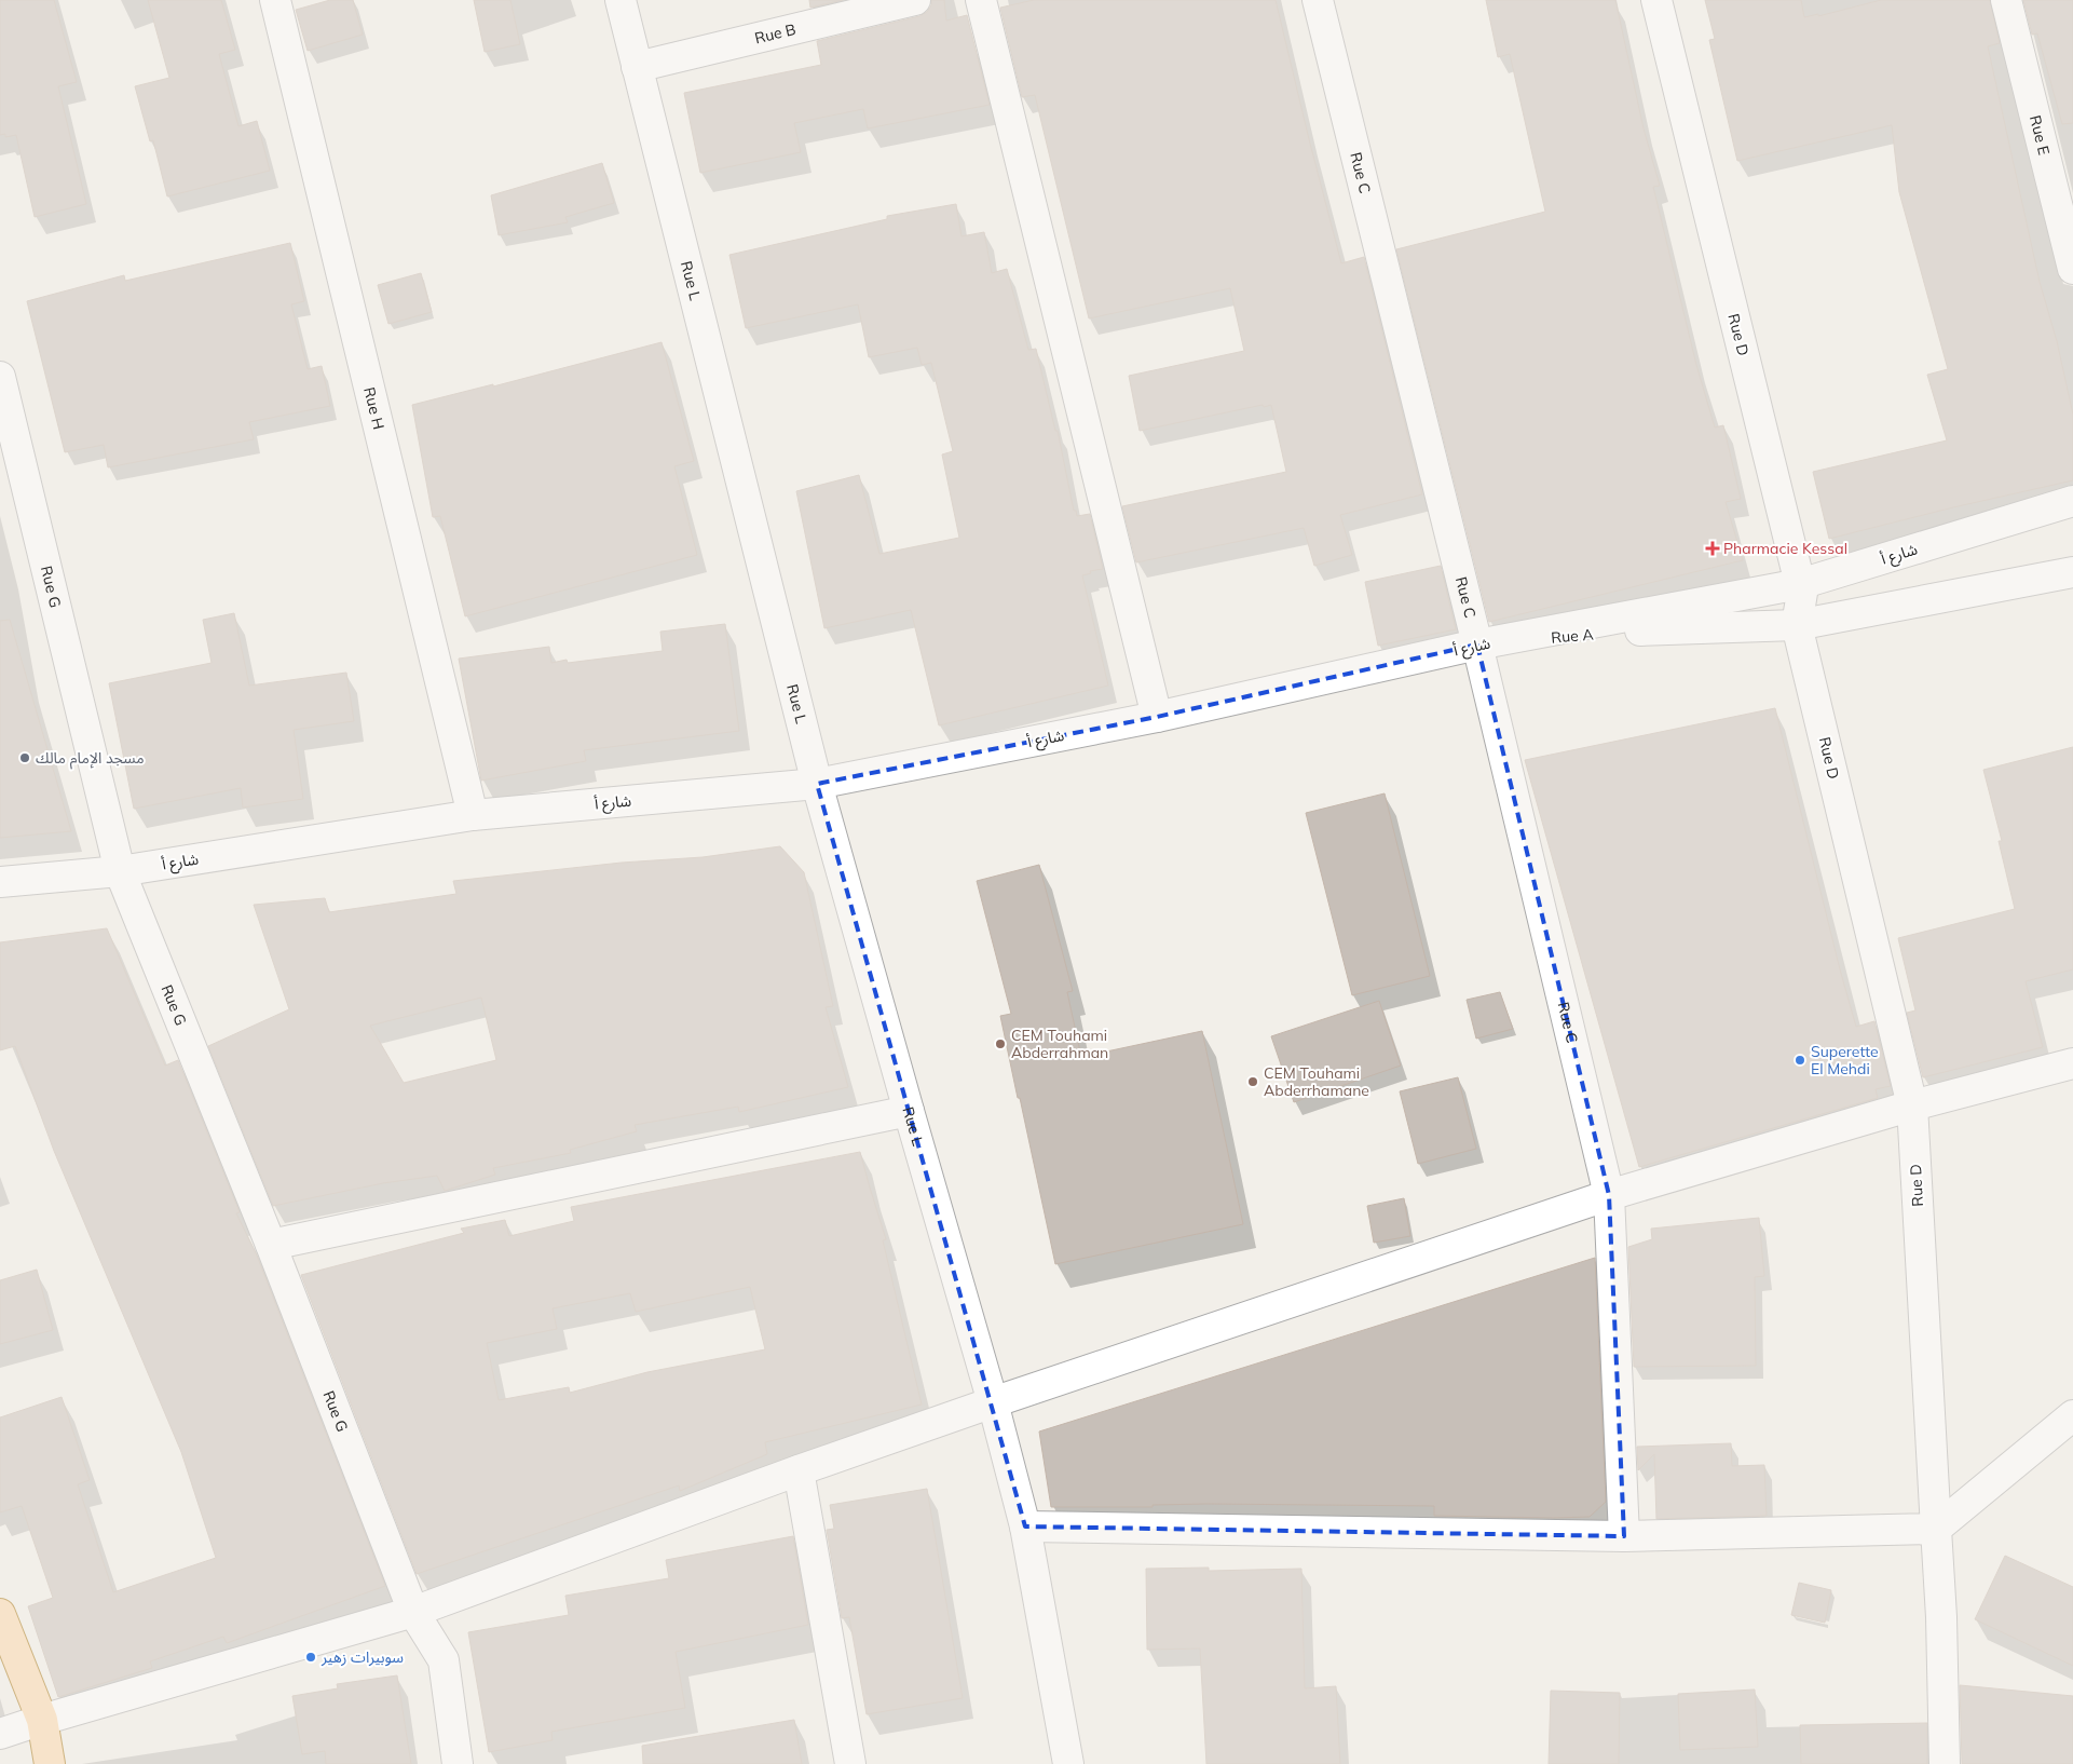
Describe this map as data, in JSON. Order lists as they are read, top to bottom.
{
  "streets": {
    "street": [
      "Rue B",
      "Rue E",
      "Rue C",
      "Rue L",
      "Rue D",
      "Rue H",
      "شارع أ",
      "Rue G",
      "Rue A"
    ]
  },
  "crossings": [
    ["Rue B", "Rue L"],
    ["Rue C", "شارع أ"],
    ["Rue C", "Rue A"],
    ["Rue L", "شارع أ"],
    ["Rue D", "شارع أ"],
    ["Rue D", "Rue A"],
    ["Rue H", "شارع أ"],
    ["شارع أ", "Rue G"],
    ["شارع أ", "Rue A"]
  ],
  "places": {
    "health": ["Pharmacie Kessal"],
    "other": [
      "مسجد الإمام مالك",
      "CEM Touhami Abderrahman",
      "Superette El Mehdi",
      "CEM Touhami Abderrhamane",
      "سوبيرات زهير"
    ]
  }
}
